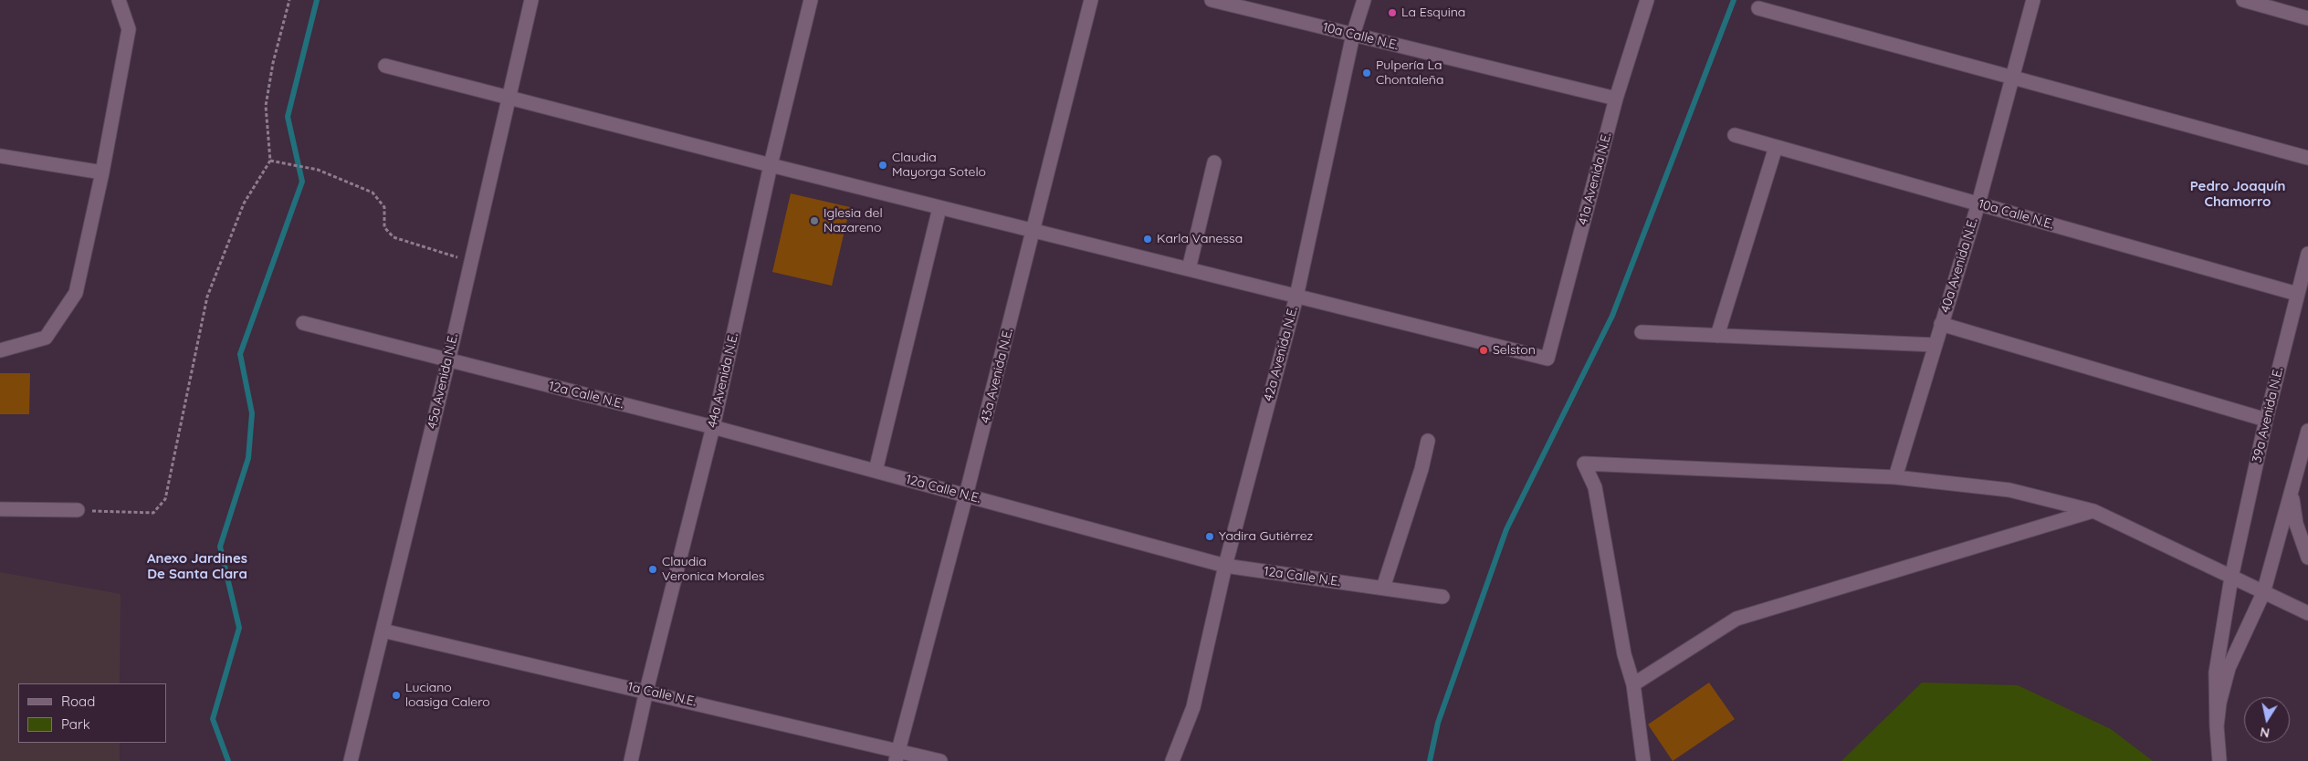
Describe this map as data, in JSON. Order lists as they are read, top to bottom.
{
  "streets": {
    "street": [
      "10a Calle N.E.",
      "41a Avenida N.E.",
      "40a Avenida N.E.",
      "42a Avenida N.E.",
      "43a Avenida N.E.",
      "44a Avenida N.E.",
      "45a Avenida N.E.",
      "12a Calle N.E.",
      "39a Avenida N.E.",
      "1a Calle N.E."
    ]
  },
  "crossings": [
    ["10a Calle N.E.", "41a Avenida N.E."],
    ["10a Calle N.E.", "40a Avenida N.E."],
    ["10a Calle N.E.", "42a Avenida N.E."],
    ["10a Calle N.E.", "39a Avenida N.E."],
    ["41a Avenida N.E.", "42a Avenida N.E."],
    ["42a Avenida N.E.", "12a Calle N.E."],
    ["43a Avenida N.E.", "12a Calle N.E."],
    ["43a Avenida N.E.", "1a Calle N.E."],
    ["44a Avenida N.E.", "12a Calle N.E."],
    ["44a Avenida N.E.", "1a Calle N.E."],
    ["45a Avenida N.E.", "12a Calle N.E."],
    ["45a Avenida N.E.", "1a Calle N.E."]
  ],
  "districts": ["Pedro Joaquín Chamorro", "Anexo Jardines De Santa Clara"],
  "places": [
    "La Esquina",
    "Pulpería La Chontaleña",
    "Claudia Mayorga Sotelo",
    "Iglesia del Nazareno",
    "Karla Vanessa",
    "Selston",
    "Yadira Gutiérrez",
    "Claudia Veronica Morales",
    "Luciano loasiga Calero"
  ],
  "legend": ["Road", "Park"],
  "north": "bottom"
}
